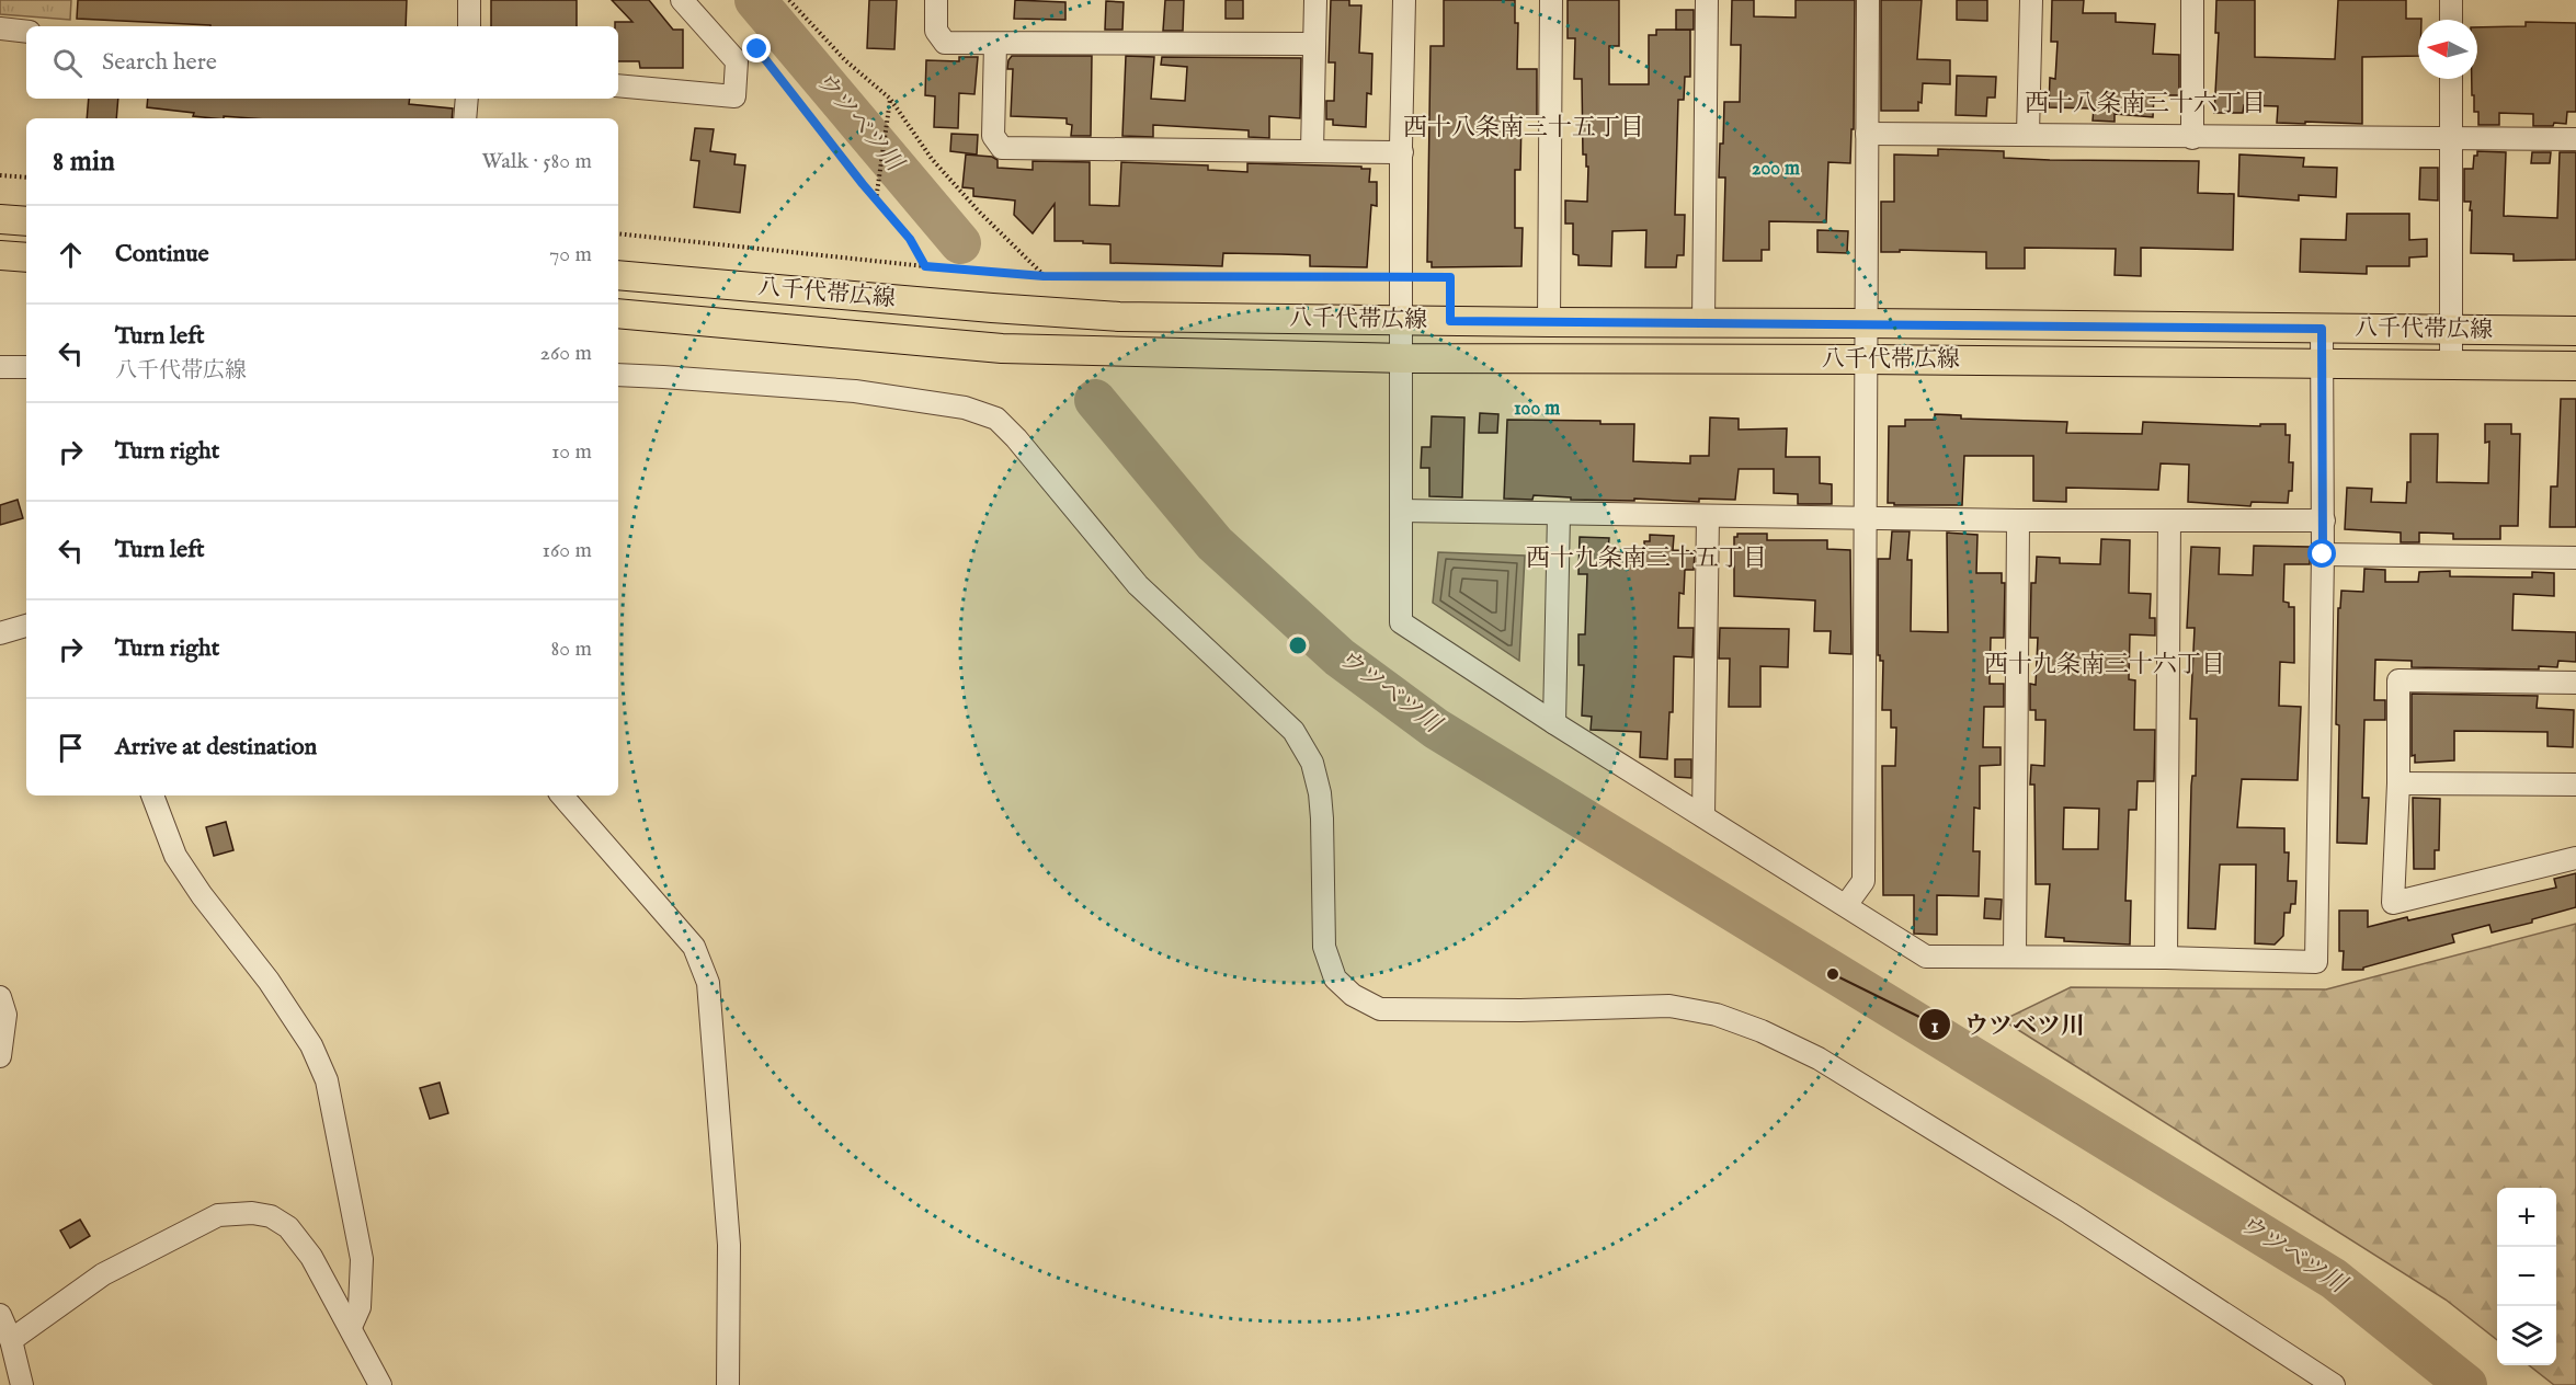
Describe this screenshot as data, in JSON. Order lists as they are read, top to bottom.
{
  "streets": {
    "main road": ["八千代帯広線"]
  },
  "districts": [
    "西十八条南三十六丁目",
    "西十八条南三十五丁目",
    "西十九条南三十五丁目",
    "西十九条南三十六丁目"
  ],
  "water": ["ウツベツ川"],
  "places": ["ウツベツ川"],
  "north": "left",
  "page": {
    "search": "Search here",
    "heading": ["8 min", "Walk · 580 m"],
    "list": [
      ["Continue", "70 m"],
      ["Turn left", "八千代帯広線", "260 m"],
      ["Turn right", "10 m"],
      ["Turn left", "160 m"],
      ["Turn right", "80 m"],
      "Arrive at destination"
    ],
    "map_buttons": ["+", "−"]
  },
  "rings": ["200 m", "100 m"]
}
